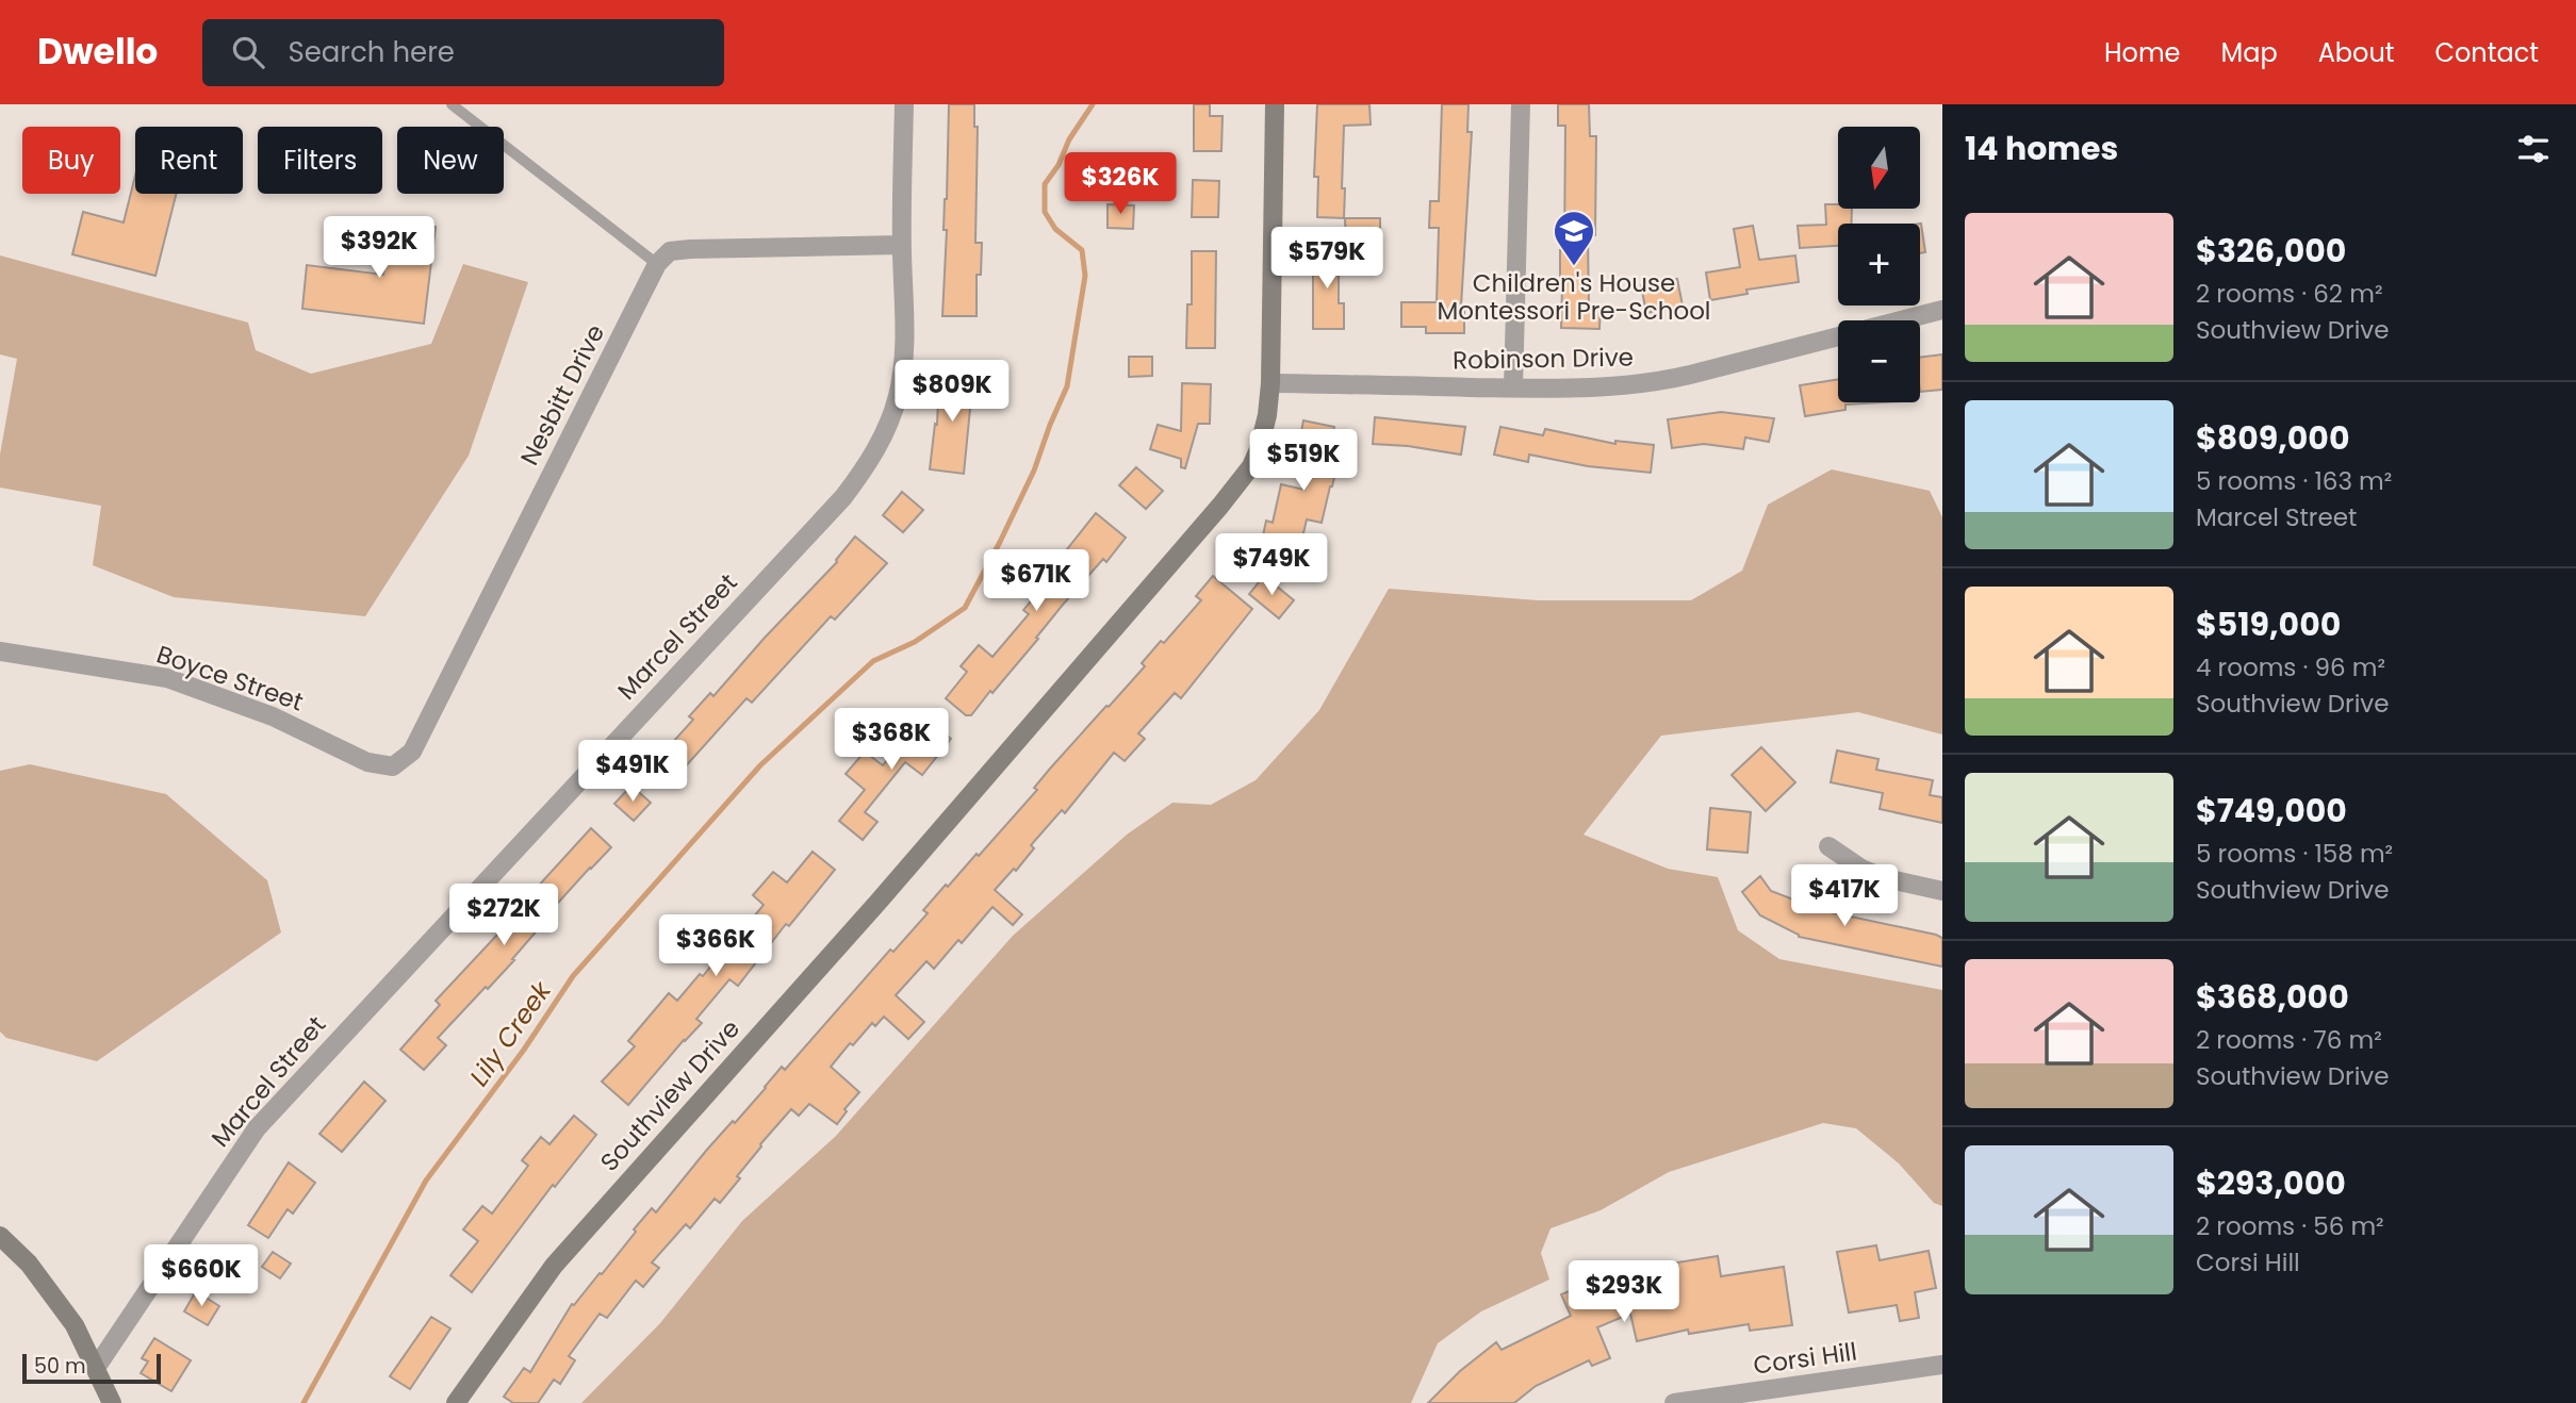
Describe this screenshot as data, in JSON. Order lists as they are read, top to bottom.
{
  "streets": {
    "street": [
      "Robinson Drive",
      "Nesbitt Drive",
      "Marcel Street",
      "Boyce Street",
      "Southview Drive",
      "Corsi Hill"
    ]
  },
  "crossings": [
    ["Robinson Drive", "Southview Drive"],
    ["Nesbitt Drive", "Boyce Street"]
  ],
  "water": ["Lily Creek"],
  "places": {
    "school or university": ["Children's House Montessori Pre-School"]
  },
  "scale_bar": "50 m",
  "north": "bottom",
  "page": {
    "header": "Dwello",
    "search": "Search here",
    "nav": [
      "Home",
      "Map",
      "About",
      "Contact"
    ],
    "heading": "14 homes",
    "map_buttons": ["+", "−"],
    "chip": [
      "Buy",
      "Rent",
      "Filters",
      "New"
    ],
    "price": [
      "$326K",
      "$392K",
      "$579K",
      "$809K",
      "$519K",
      "$749K",
      "$671K",
      "$368K",
      "$491K",
      "$417K",
      "$272K",
      "$366K",
      "$660K",
      "$293K"
    ],
    "list": [
      {
        "name": "$326,000",
        "note": "2 rooms · 62 m² · Southview Drive"
      },
      {
        "name": "$809,000",
        "note": "5 rooms · 163 m² · Marcel Street"
      },
      {
        "name": "$519,000",
        "note": "4 rooms · 96 m² · Southview Drive"
      },
      {
        "name": "$749,000",
        "note": "5 rooms · 158 m² · Southview Drive"
      },
      {
        "name": "$368,000",
        "note": "2 rooms · 76 m² · Southview Drive"
      },
      {
        "name": "$293,000",
        "note": "2 rooms · 56 m² · Corsi Hill"
      }
    ],
    "scale": "50 m"
  }
}
